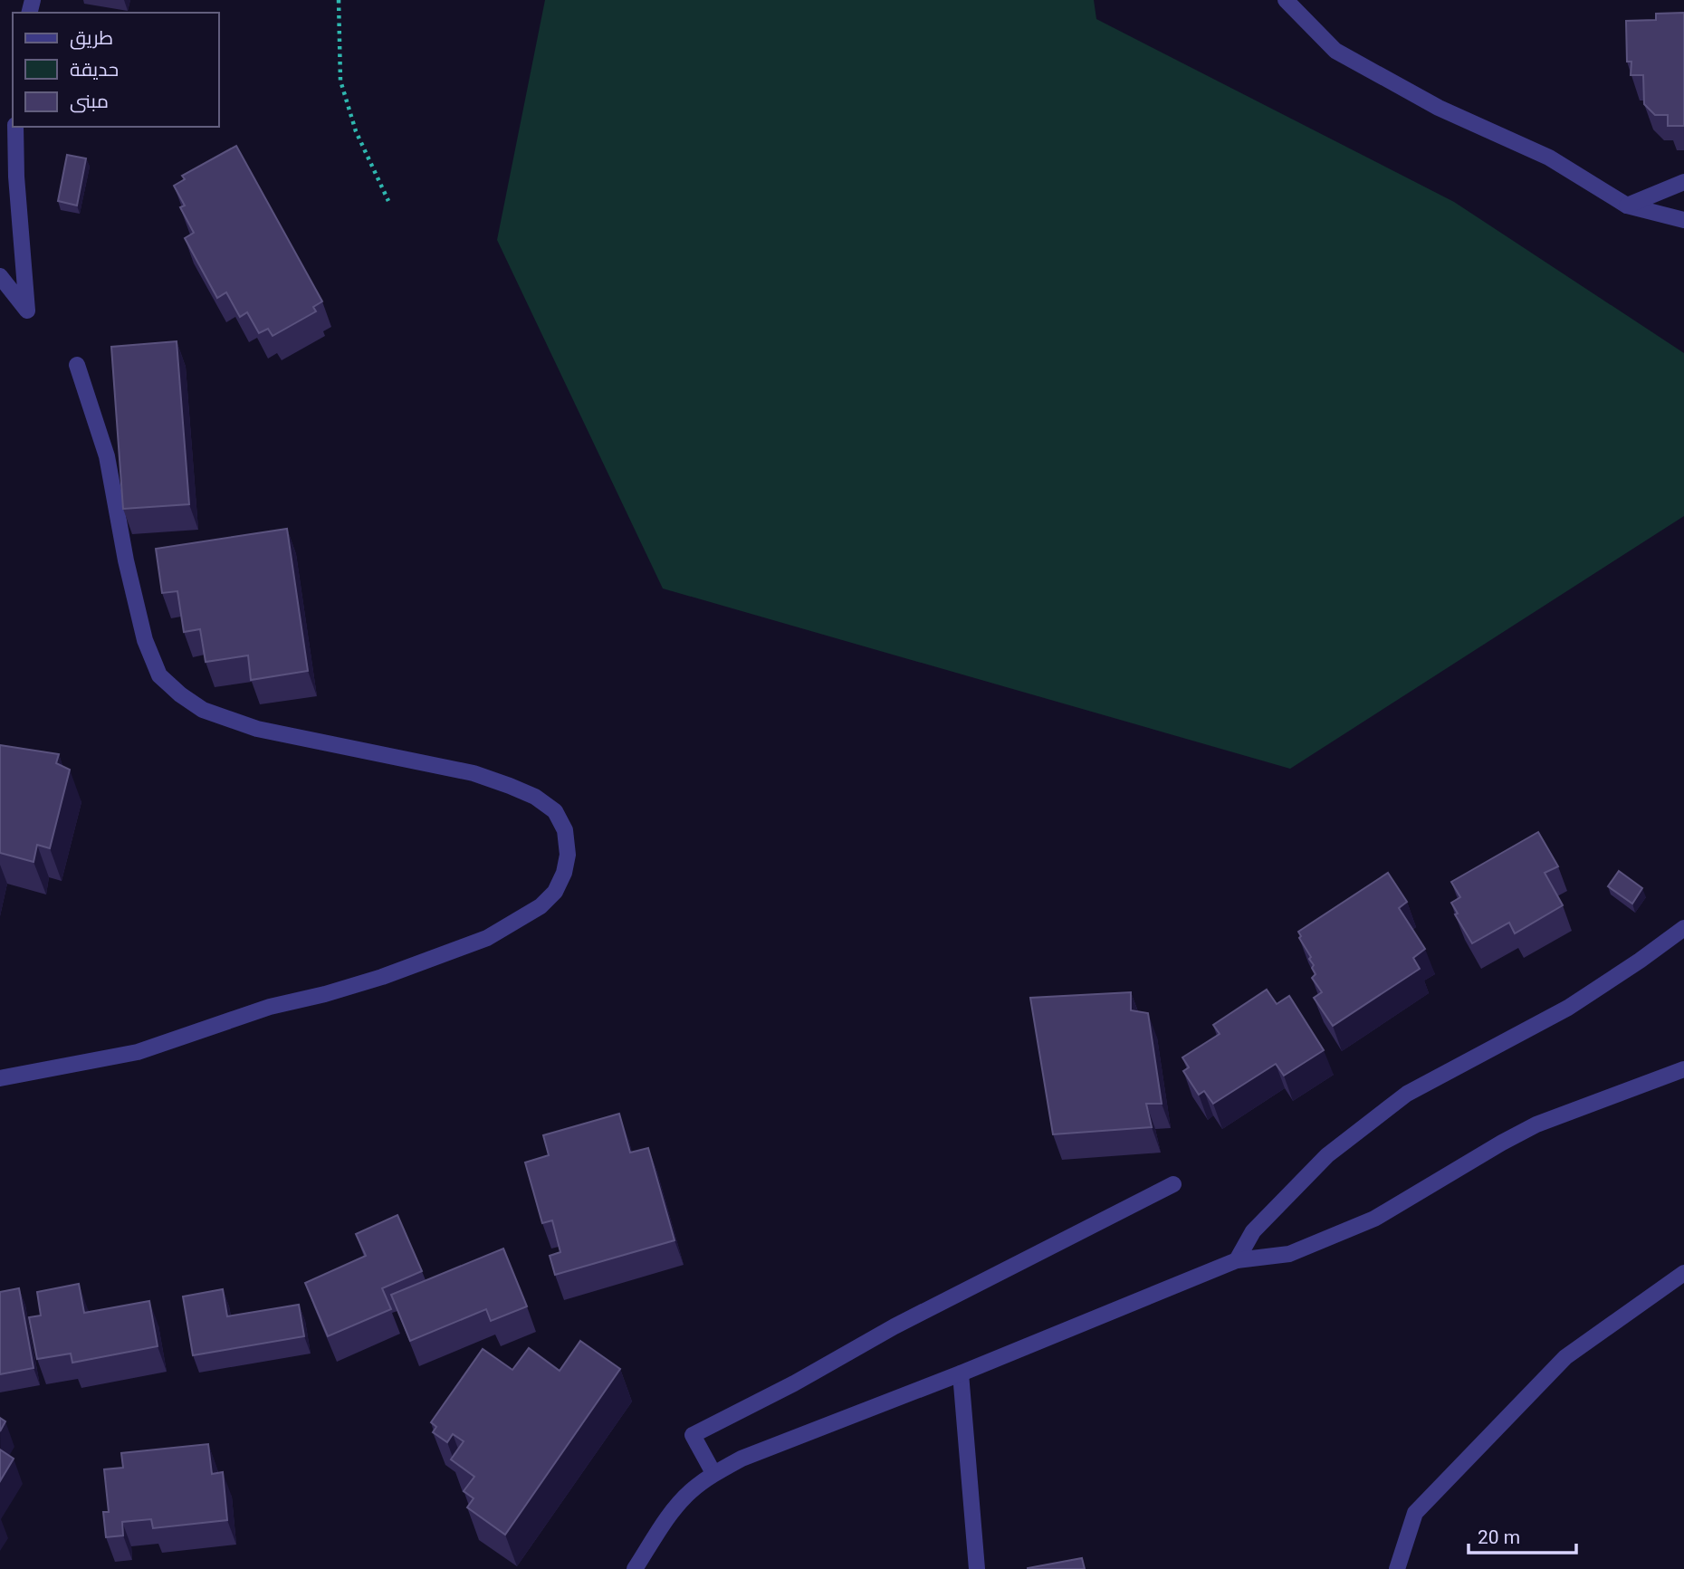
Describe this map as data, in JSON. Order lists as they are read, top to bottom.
{
  "legend": ["طريق", "حديقة", "مبنى"],
  "scale_bar": "20 m"
}
